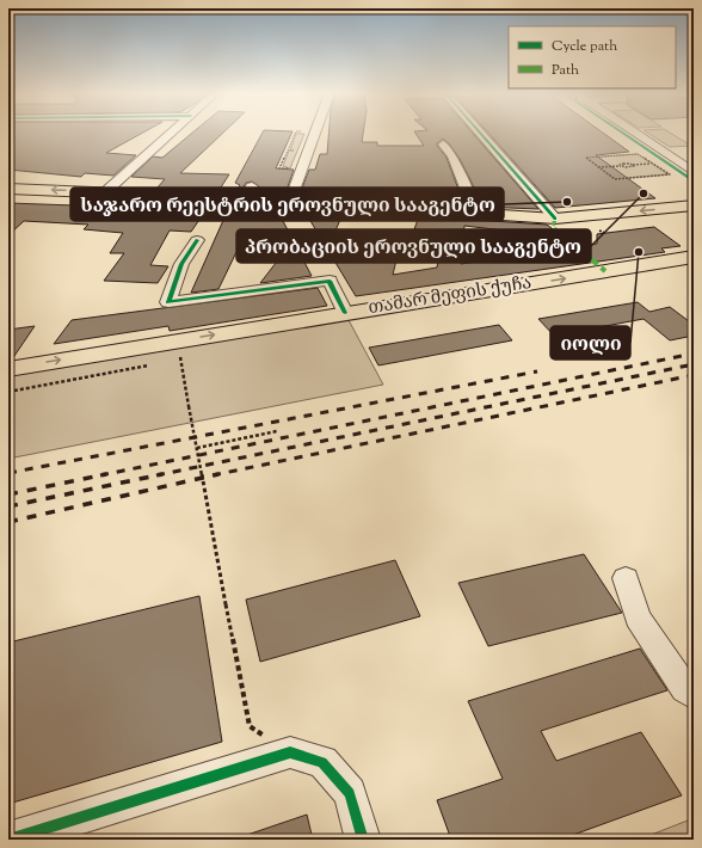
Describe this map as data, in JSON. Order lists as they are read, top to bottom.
{
  "streets": {
    "main road": ["თამარ მეფის ქუჩა"]
  },
  "places": ["პრობაციის ეროვნული სააგენტო", "საჯარო რეესტრის ეროვნული სააგენტო", "იოლი"],
  "legend": ["Cycle path", "Path"]
}
